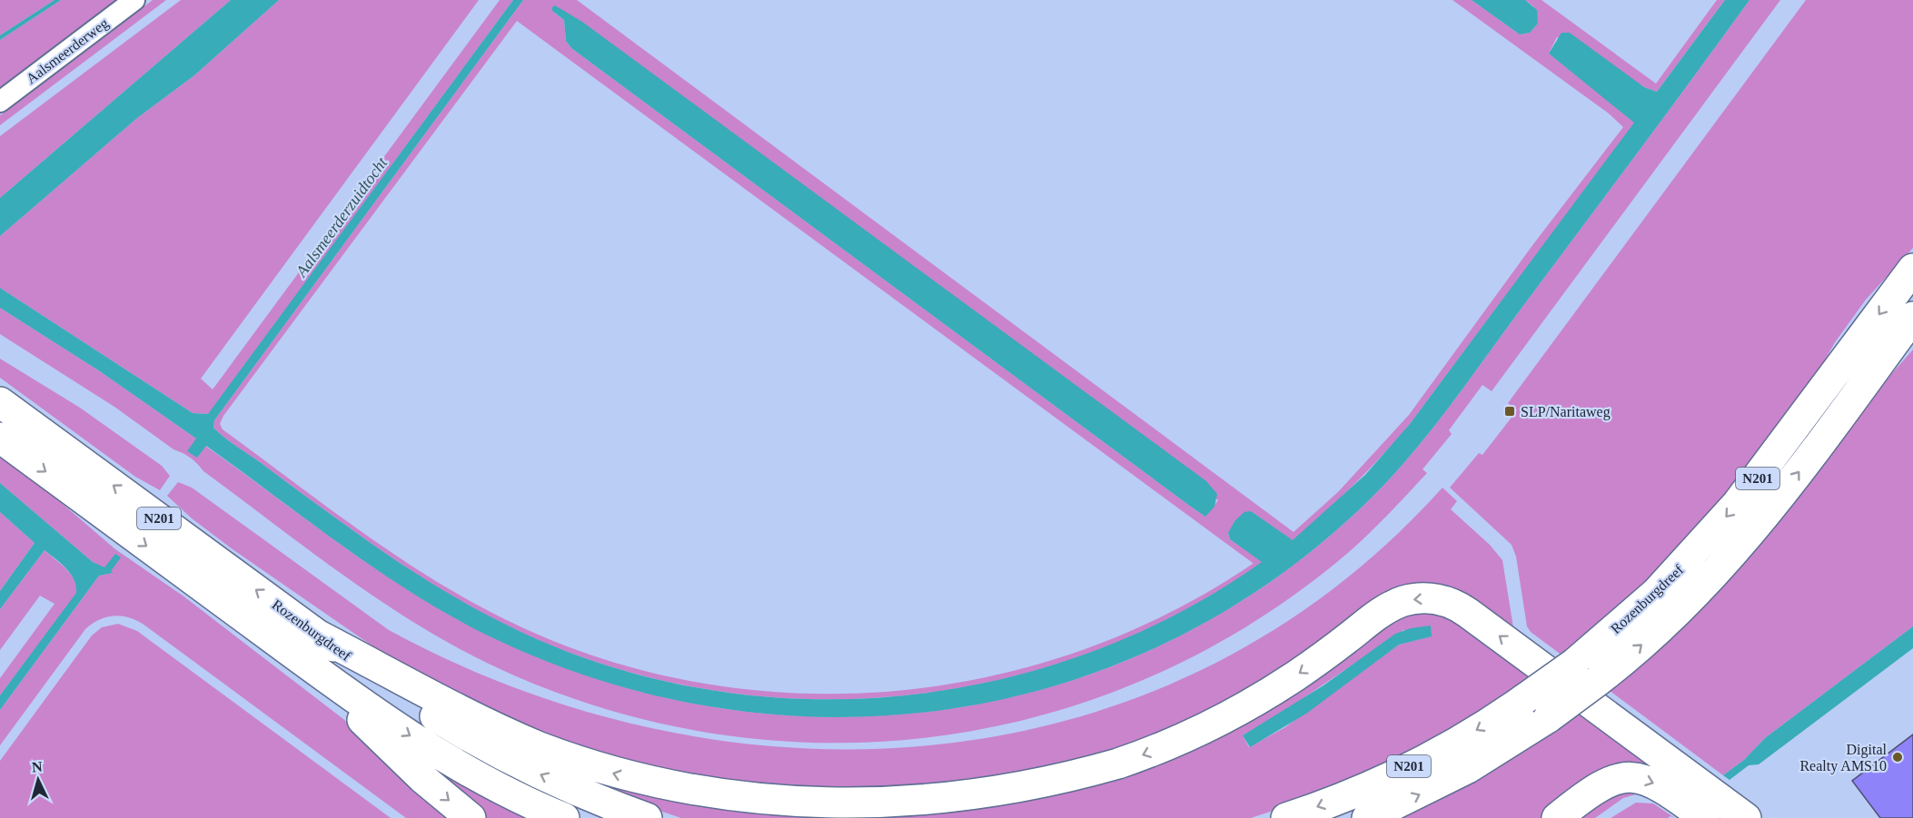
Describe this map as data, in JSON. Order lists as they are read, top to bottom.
{
  "streets": {
    "highway": ["N201", "Rozenburgdreef"],
    "street": ["Aalsmeerderweg"]
  },
  "crossings": [
    ["N201", "Rozenburgdreef"]
  ],
  "water": ["Aalsmeerderzuidtocht"],
  "places": {
    "transit": ["SLP/Naritaweg"],
    "other": ["Digital Realty AMS10"]
  },
  "north": "top"
}
